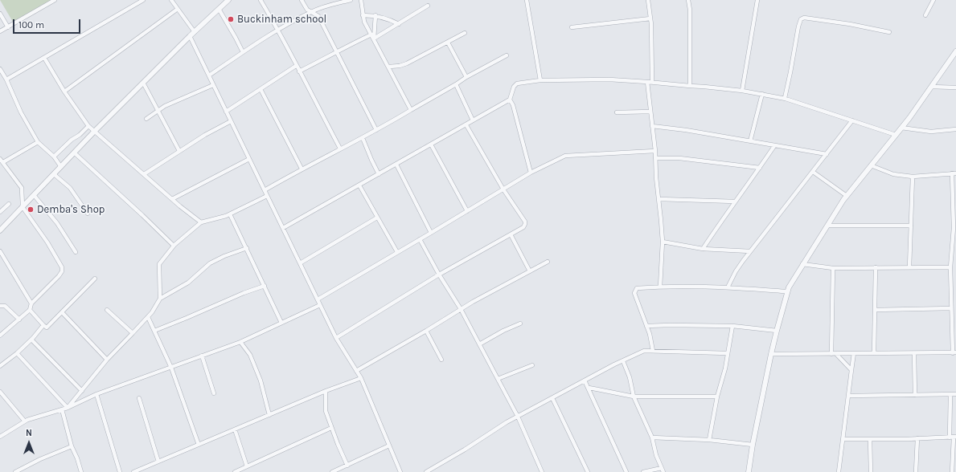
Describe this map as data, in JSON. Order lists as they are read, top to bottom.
{
  "places": ["Buckinham school", "Demba's Shop"],
  "scale_bar": "100 m",
  "north": "top"
}
